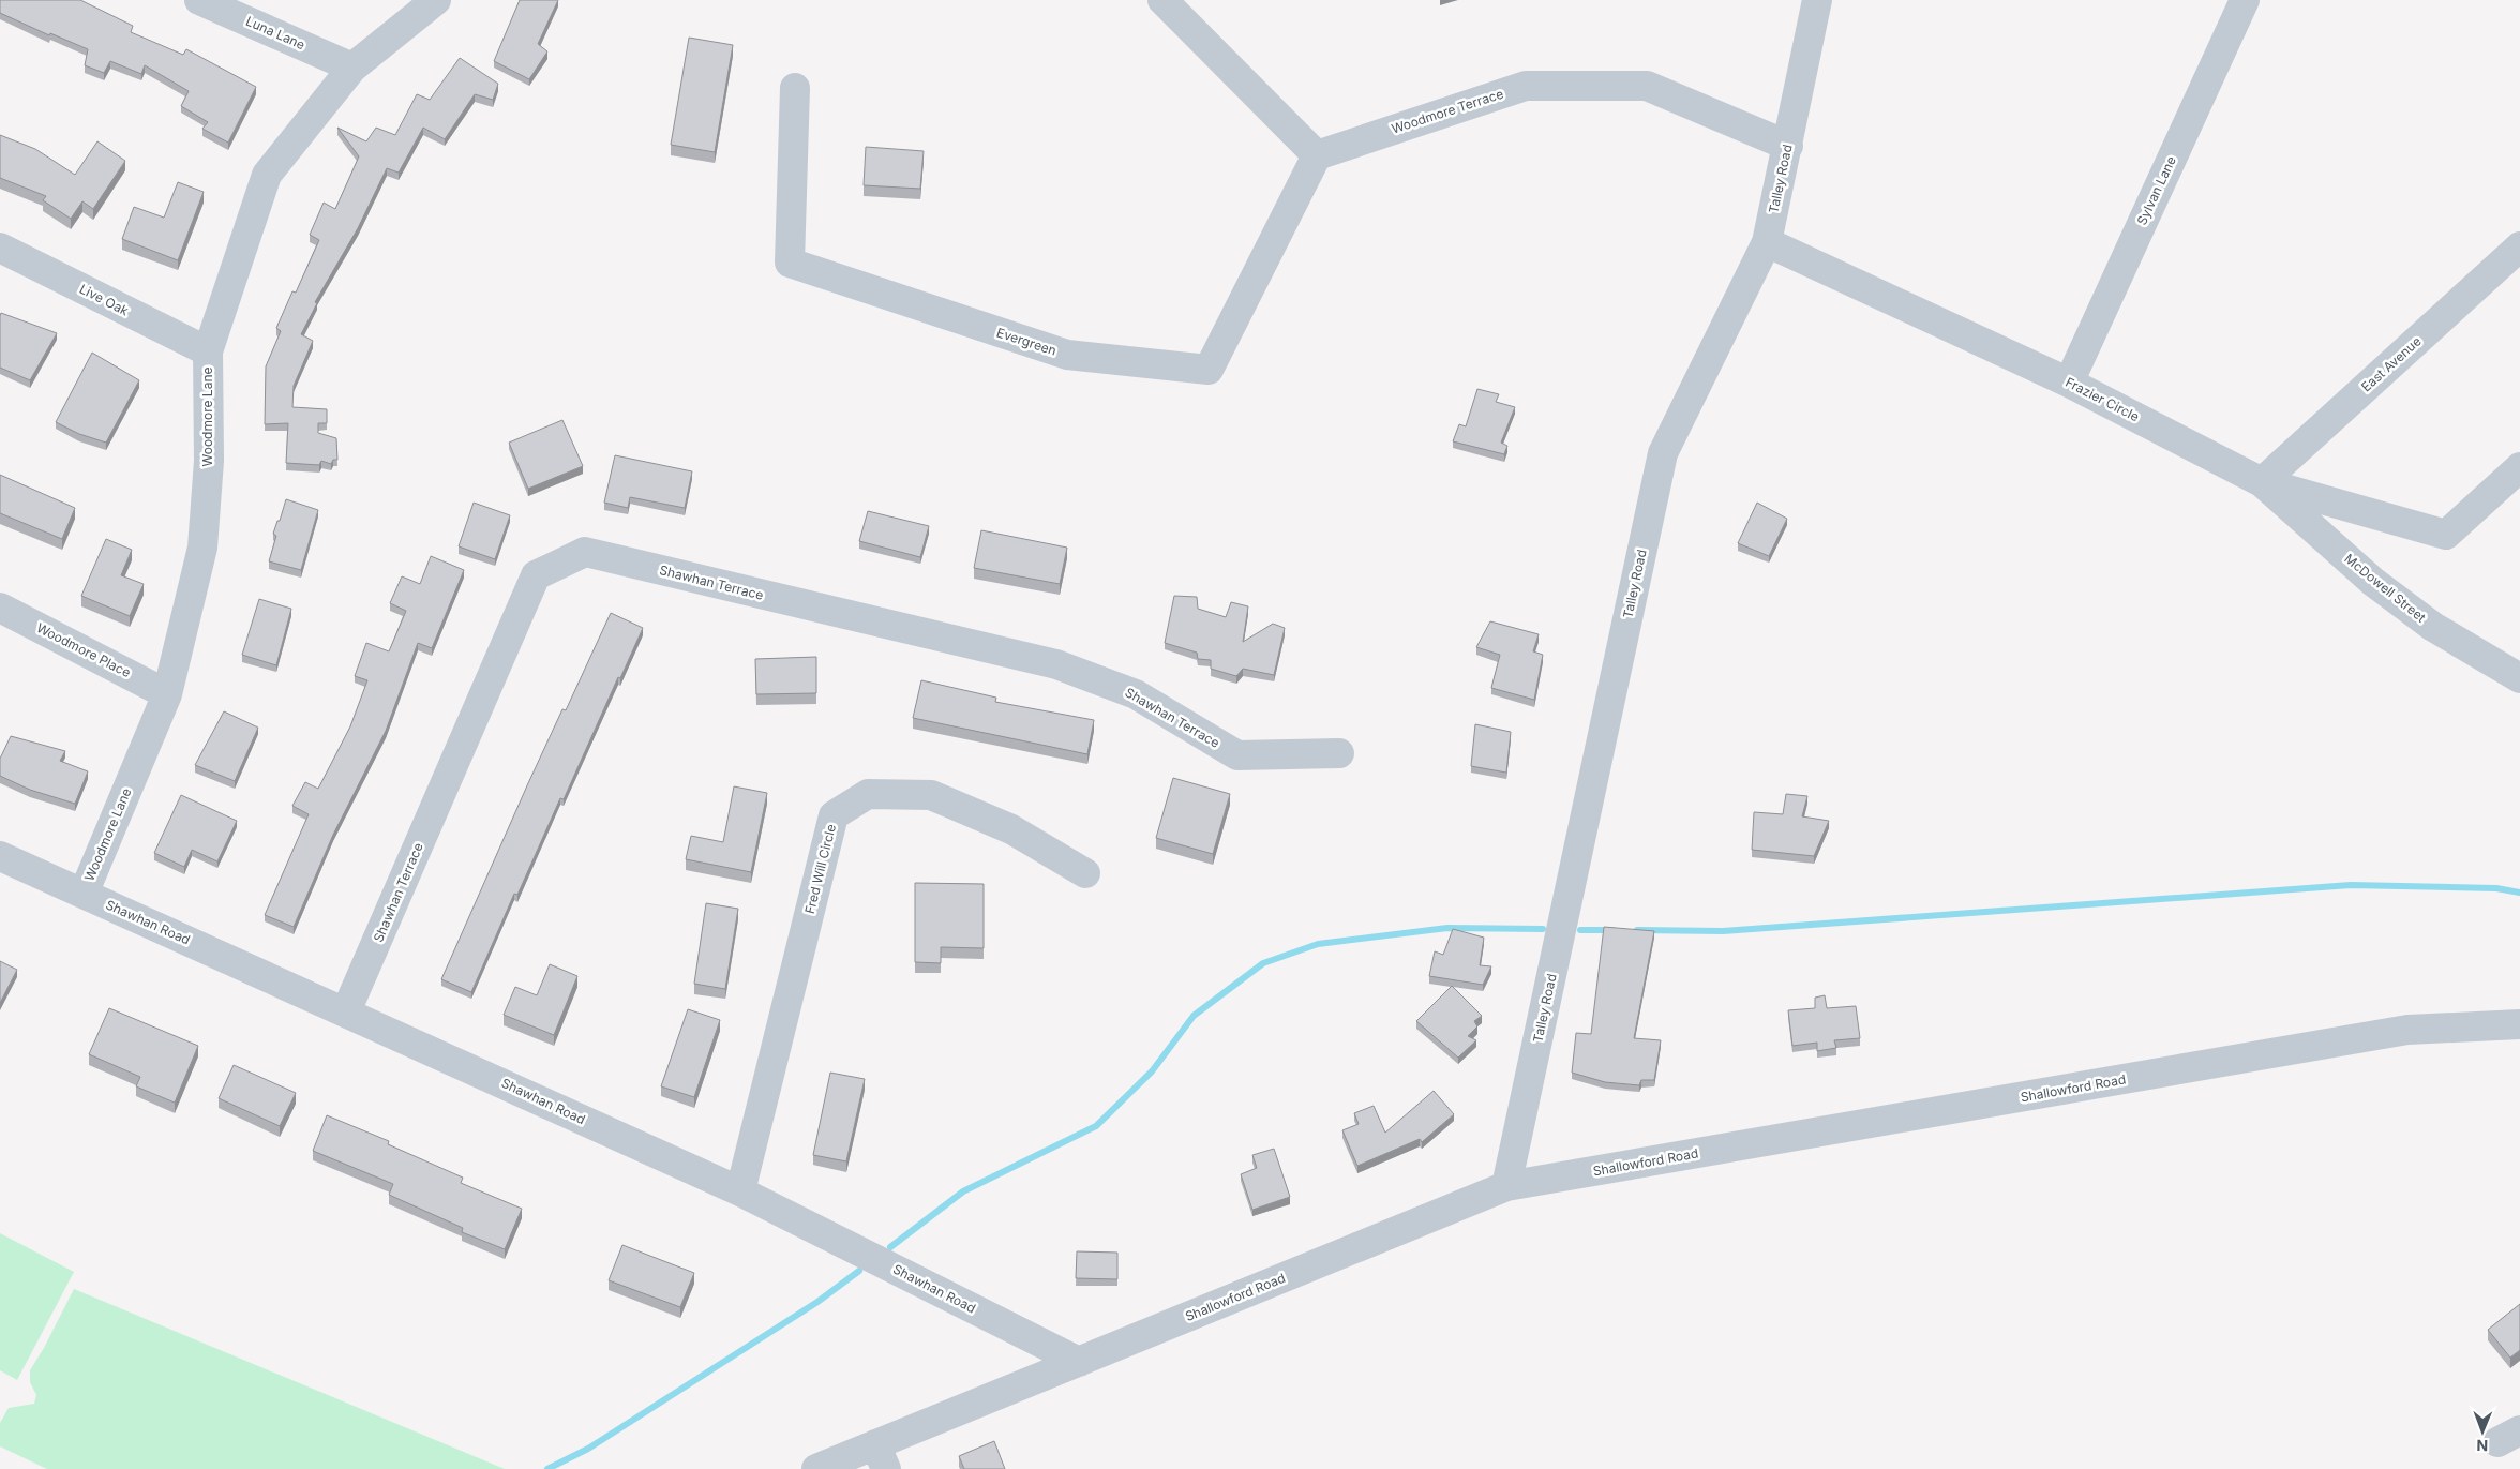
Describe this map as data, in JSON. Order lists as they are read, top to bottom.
{
  "streets": {
    "street": [
      "Luna Lane",
      "Woodmore Terrace",
      "Talley Road",
      "Sylvan Lane",
      "Live Oak",
      "Evergreen",
      "East Avenue",
      "Frazier Circle",
      "Woodmore Lane",
      "Shawhan Terrace",
      "McDowell Street",
      "Woodmore Place",
      "Fred Will Circle",
      "Shawhan Road",
      "Shallowford Road"
    ]
  },
  "crossings": [
    ["Luna Lane", "Woodmore Lane"],
    ["Woodmore Terrace", "Talley Road"],
    ["Woodmore Terrace", "Evergreen"],
    ["Talley Road", "Frazier Circle"],
    ["Talley Road", "Shallowford Road"],
    ["Sylvan Lane", "Frazier Circle"],
    ["Live Oak", "Woodmore Lane"],
    ["East Avenue", "Frazier Circle"],
    ["East Avenue", "McDowell Street"],
    ["Frazier Circle", "McDowell Street"],
    ["Woodmore Lane", "Woodmore Place"],
    ["Woodmore Lane", "Shawhan Road"],
    ["Shawhan Terrace", "Shawhan Road"],
    ["Fred Will Circle", "Shawhan Road"],
    ["Shawhan Road", "Shallowford Road"]
  ],
  "north": "bottom"
}
